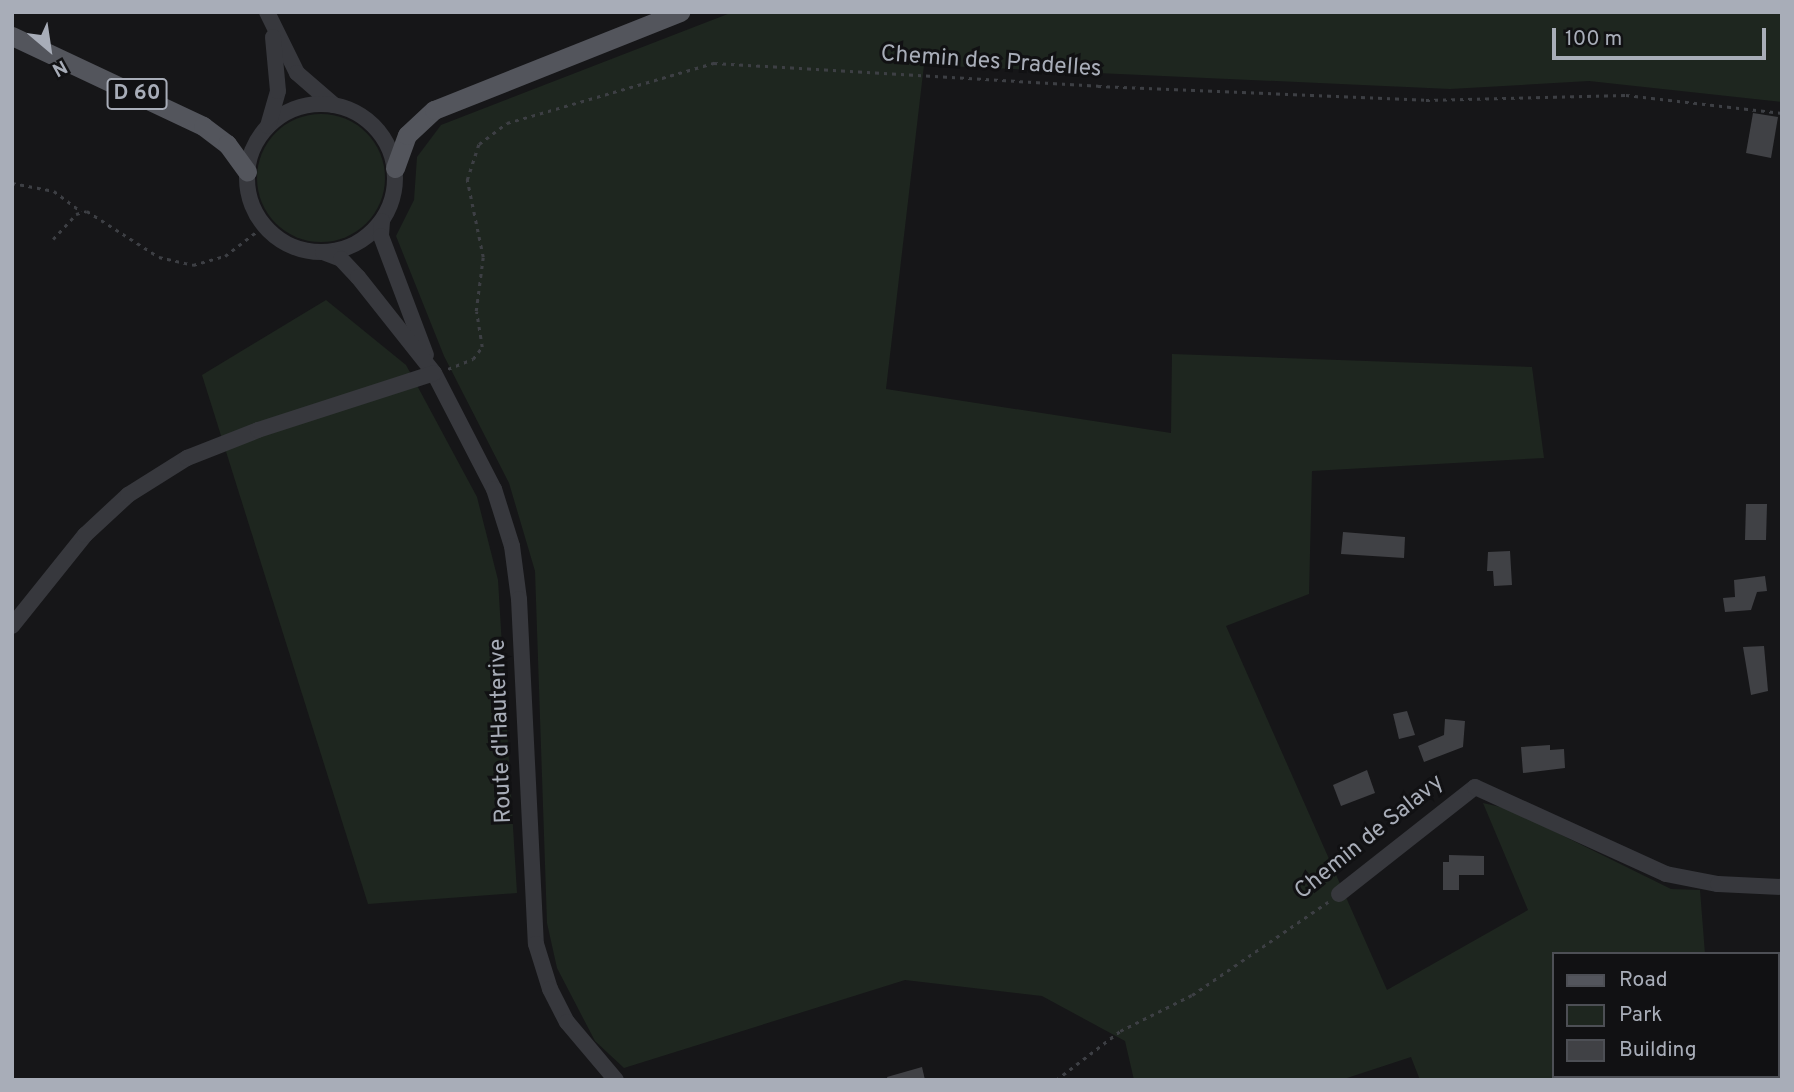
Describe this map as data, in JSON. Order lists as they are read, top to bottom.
{
  "streets": {
    "main road": ["D 60"],
    "street": ["Route d'Hauterive", "Chemin de Salavy"],
    "path": ["Chemin des Pradelles"]
  },
  "crossings": [
    ["Chemin des Pradelles", "Route d'Hauterive"],
    ["D 60", "Route d'Hauterive"]
  ],
  "legend": ["Road", "Park", "Building"],
  "scale_bar": "100 m",
  "north": "bottom right"
}
